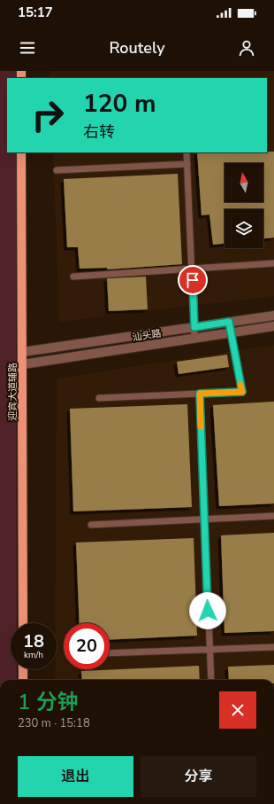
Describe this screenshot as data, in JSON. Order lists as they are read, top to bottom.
{
  "streets": {
    "main road": ["迎宾大道辅路"],
    "street": ["汕头路"]
  },
  "crossings": [
    ["汕头路", "迎宾大道辅路"]
  ],
  "north": "top",
  "page": {
    "status": "15:17",
    "header": "Routely",
    "turn": ["120 m", "右转"],
    "speed": "18 km/h",
    "limit": "20",
    "heading": ["1 分钟", "230 m · 15:18"],
    "buttons": ["退出", "分享"]
  }
}
